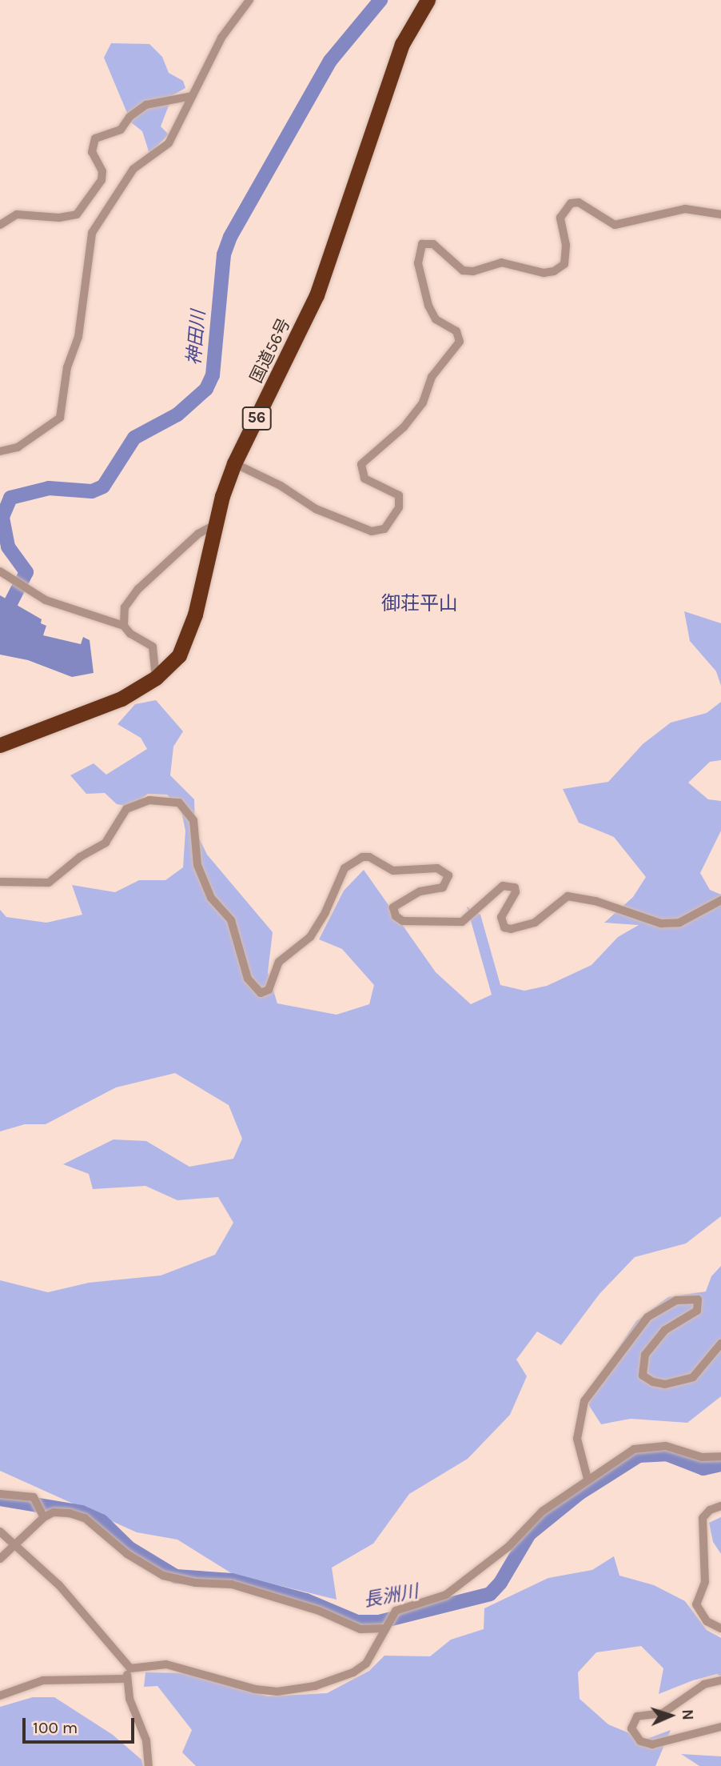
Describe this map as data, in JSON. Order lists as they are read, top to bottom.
{
  "streets": {
    "highway": ["国道56号", "56"]
  },
  "districts": ["御荘平山"],
  "water": ["神田川", "長洲川"],
  "scale_bar": "100 m",
  "north": "right"
}
